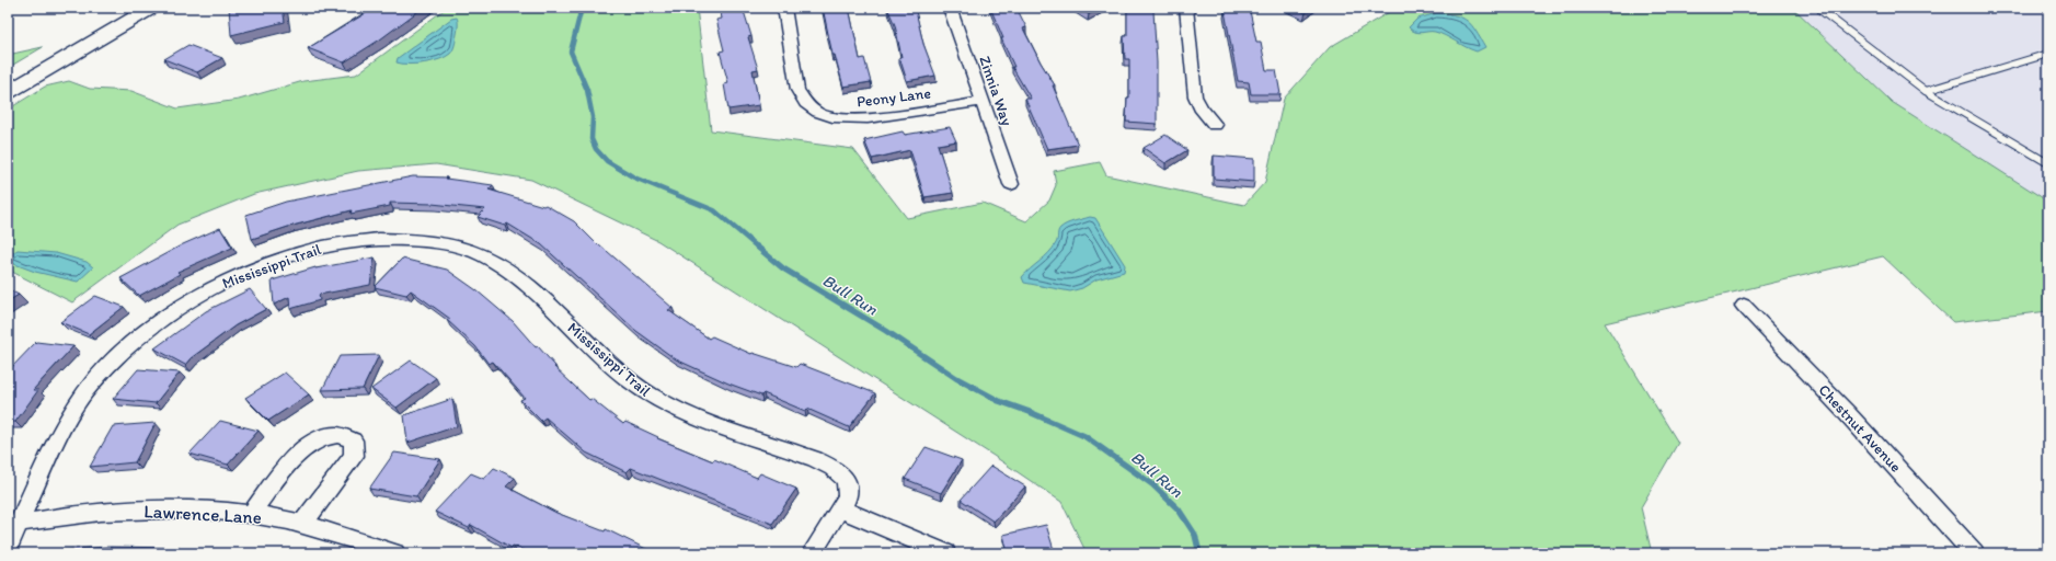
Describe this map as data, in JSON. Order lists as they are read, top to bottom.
{
  "streets": {
    "street": [
      "Zinnia Way",
      "Peony Lane",
      "Mississippi Trail",
      "Chestnut Avenue",
      "Lawrence Lane"
    ]
  },
  "crossings": [
    ["Zinnia Way", "Peony Lane"],
    ["Mississippi Trail", "Lawrence Lane"]
  ],
  "water": ["Bull Run"]
}
